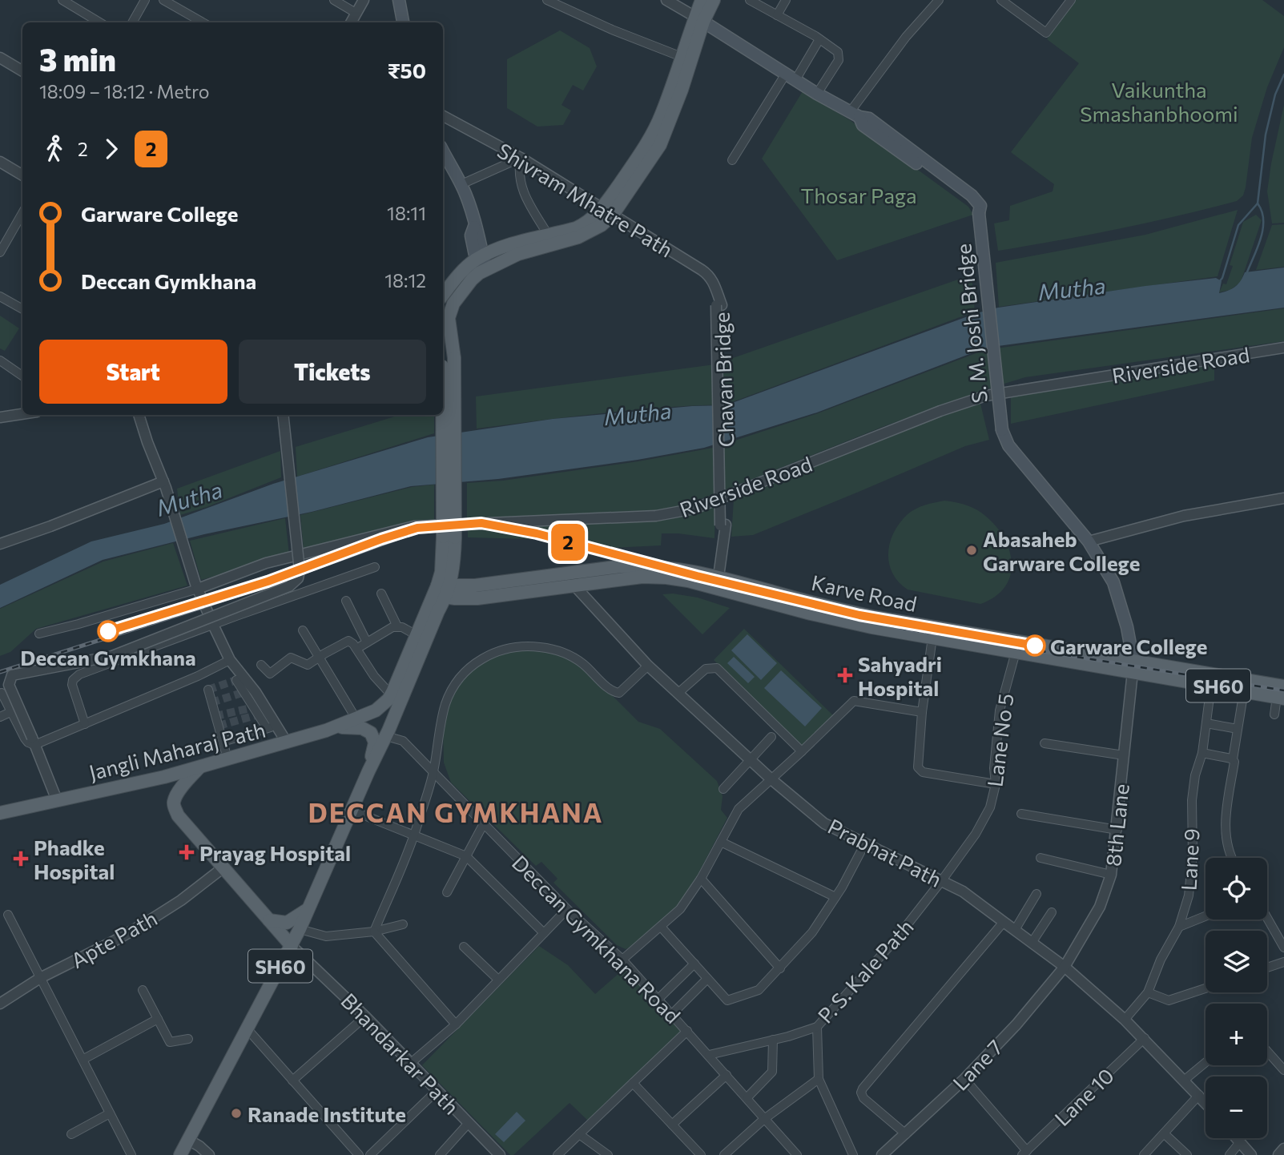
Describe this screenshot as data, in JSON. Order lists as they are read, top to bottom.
{
  "streets": {
    "main road": [
      "S. M. Joshi Bridge",
      "Karve Road",
      "SH60",
      "Jangli Maharaj Path"
    ],
    "street": [
      "Shivram Mhatre Path",
      "Riverside Road",
      "Chavan Bridge",
      "Lane No 5",
      "8th Lane",
      "Prabhat Path",
      "Lane 9",
      "Apte Path",
      "Deccan Gymkhana Road",
      "P. S. Kale Path",
      "Bhandarkar Path",
      "Lane 7",
      "Lane 10"
    ]
  },
  "crossings": [
    ["Shivram Mhatre Path", "Chavan Bridge"],
    ["Chavan Bridge", "Karve Road"],
    ["Karve Road", "SH60"],
    ["Karve Road", "Lane No 5"],
    ["Karve Road", "8th Lane"],
    ["Karve Road", "Prabhat Path"],
    ["Karve Road", "Lane 9"],
    ["SH60", "Deccan Gymkhana Road"],
    ["SH60", "Bhandarkar Path"],
    ["Lane No 5", "Prabhat Path"],
    ["Lane No 5", "P. S. Kale Path"],
    ["8th Lane", "Prabhat Path"],
    ["8th Lane", "Lane 7"],
    ["Prabhat Path", "Lane 9"],
    ["Prabhat Path", "P. S. Kale Path"],
    ["Prabhat Path", "Lane 7"],
    ["Prabhat Path", "Lane 10"],
    ["Deccan Gymkhana Road", "P. S. Kale Path"]
  ],
  "districts": ["DECCAN GYMKHANA"],
  "water": ["Mutha"],
  "parks": ["Vaikuntha Smashanbhoomi", "Thosar Paga"],
  "places": {
    "other": [
      "Abasaheb Garware College",
      "Deccan Gymkhana",
      "Garware College",
      "Ranade Institute"
    ],
    "health": ["Sahyadri Hospital", "Prayag Hospital", "Phadke Hospital"]
  },
  "lines": ["metro line 2"],
  "page": {
    "on_map": "2",
    "heading": ["3 min", "18:09 – 18:12 · Metro", "₹50"],
    "legs": ["2", "2"],
    "list": [
      {
        "name": "Garware College",
        "value": "18:11"
      },
      {
        "name": "Deccan Gymkhana",
        "value": "18:12"
      }
    ],
    "buttons": ["Start", "Tickets"],
    "map_buttons": ["+", "−"]
  }
}
